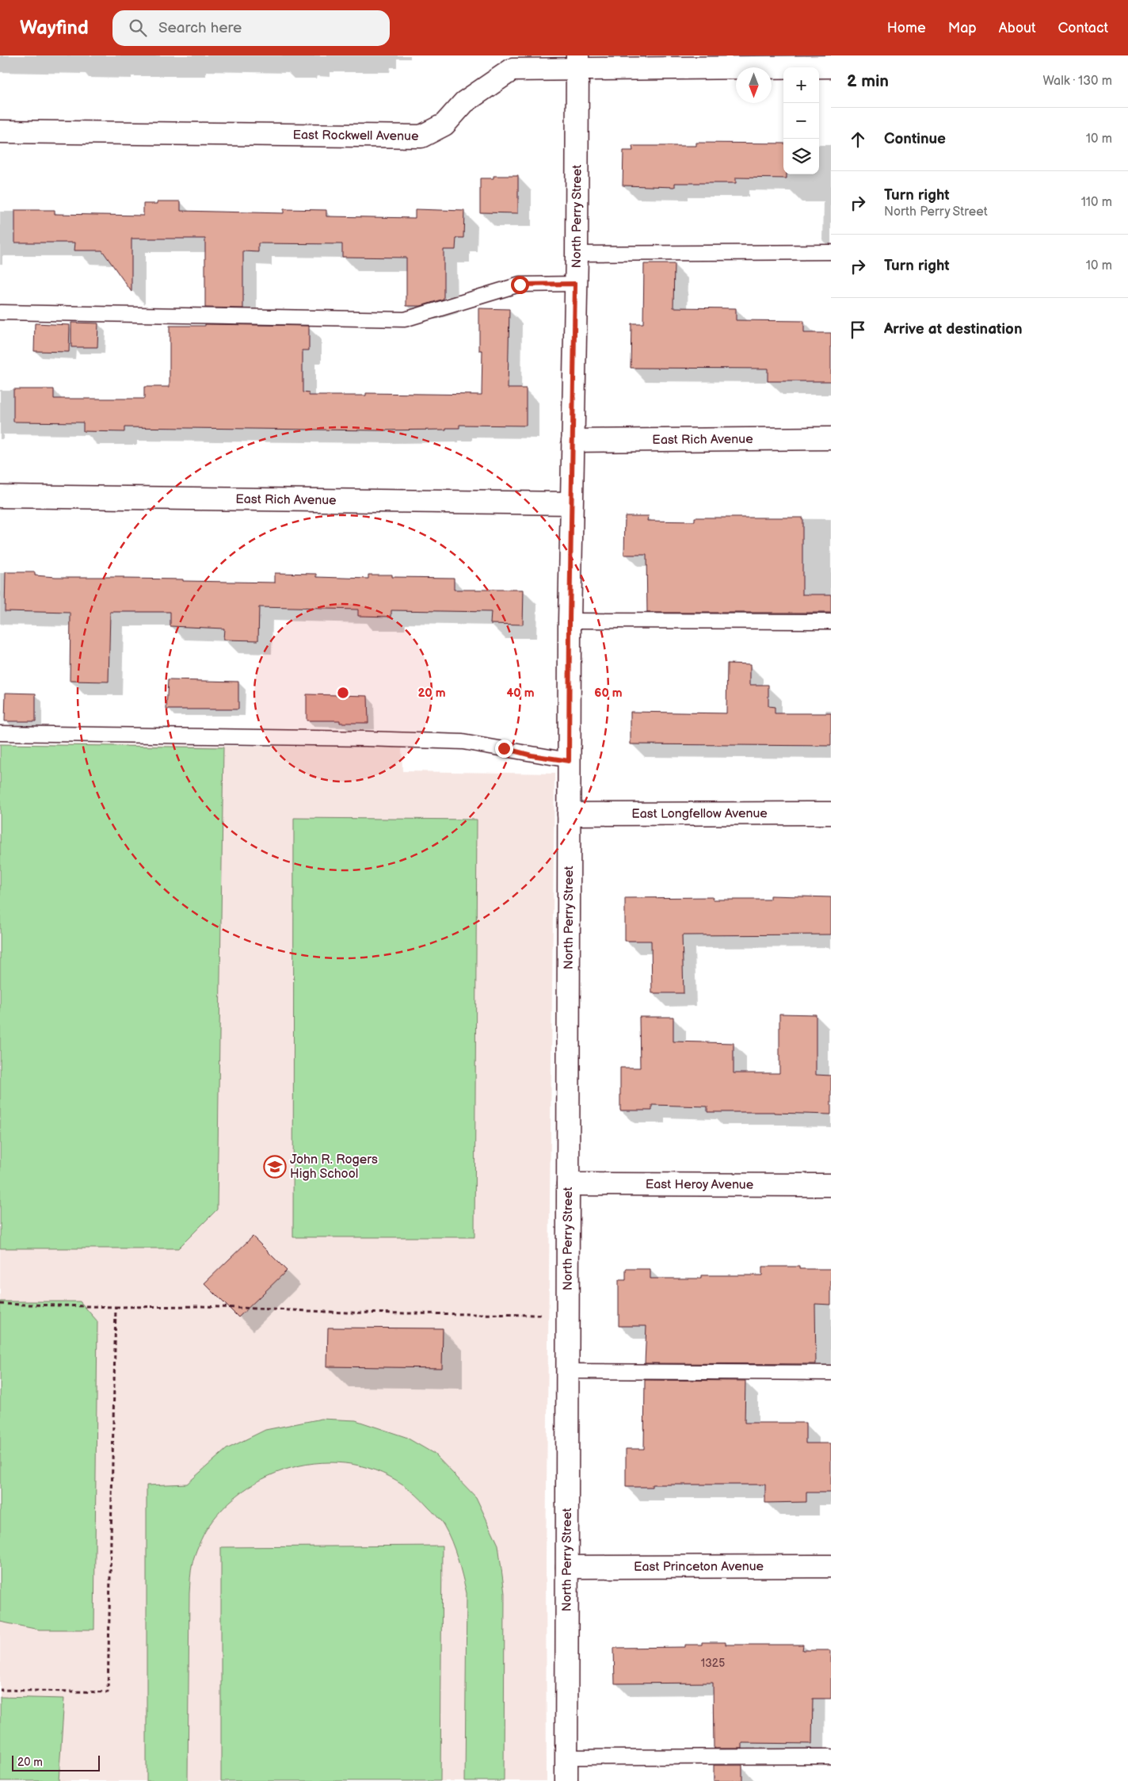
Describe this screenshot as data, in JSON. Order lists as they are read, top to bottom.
{
  "streets": {
    "street": [
      "East Rockwell Avenue",
      "North Perry Street",
      "East Rich Avenue",
      "East Longfellow Avenue",
      "East Heroy Avenue",
      "East Princeton Avenue"
    ]
  },
  "crossings": [
    ["East Rockwell Avenue", "North Perry Street"],
    ["North Perry Street", "East Rich Avenue"],
    ["North Perry Street", "East Longfellow Avenue"],
    ["North Perry Street", "East Heroy Avenue"],
    ["North Perry Street", "East Princeton Avenue"]
  ],
  "places": {
    "school or university": ["John R. Rogers High School"]
  },
  "house_numbers": ["1325"],
  "scale_bar": "20 m",
  "north": "bottom",
  "page": {
    "header": "Wayfind",
    "search": "Search here",
    "nav": [
      "Home",
      "Map",
      "About",
      "Contact"
    ],
    "heading": ["2 min", "Walk · 130 m"],
    "map_buttons": ["+", "−"],
    "list": [
      ["Continue", "10 m"],
      ["Turn right", "North Perry Street", "110 m"],
      ["Turn right", "10 m"],
      "Arrive at destination"
    ],
    "scale": "20 m"
  },
  "rings": ["20 m", "40 m", "60 m"]
}
